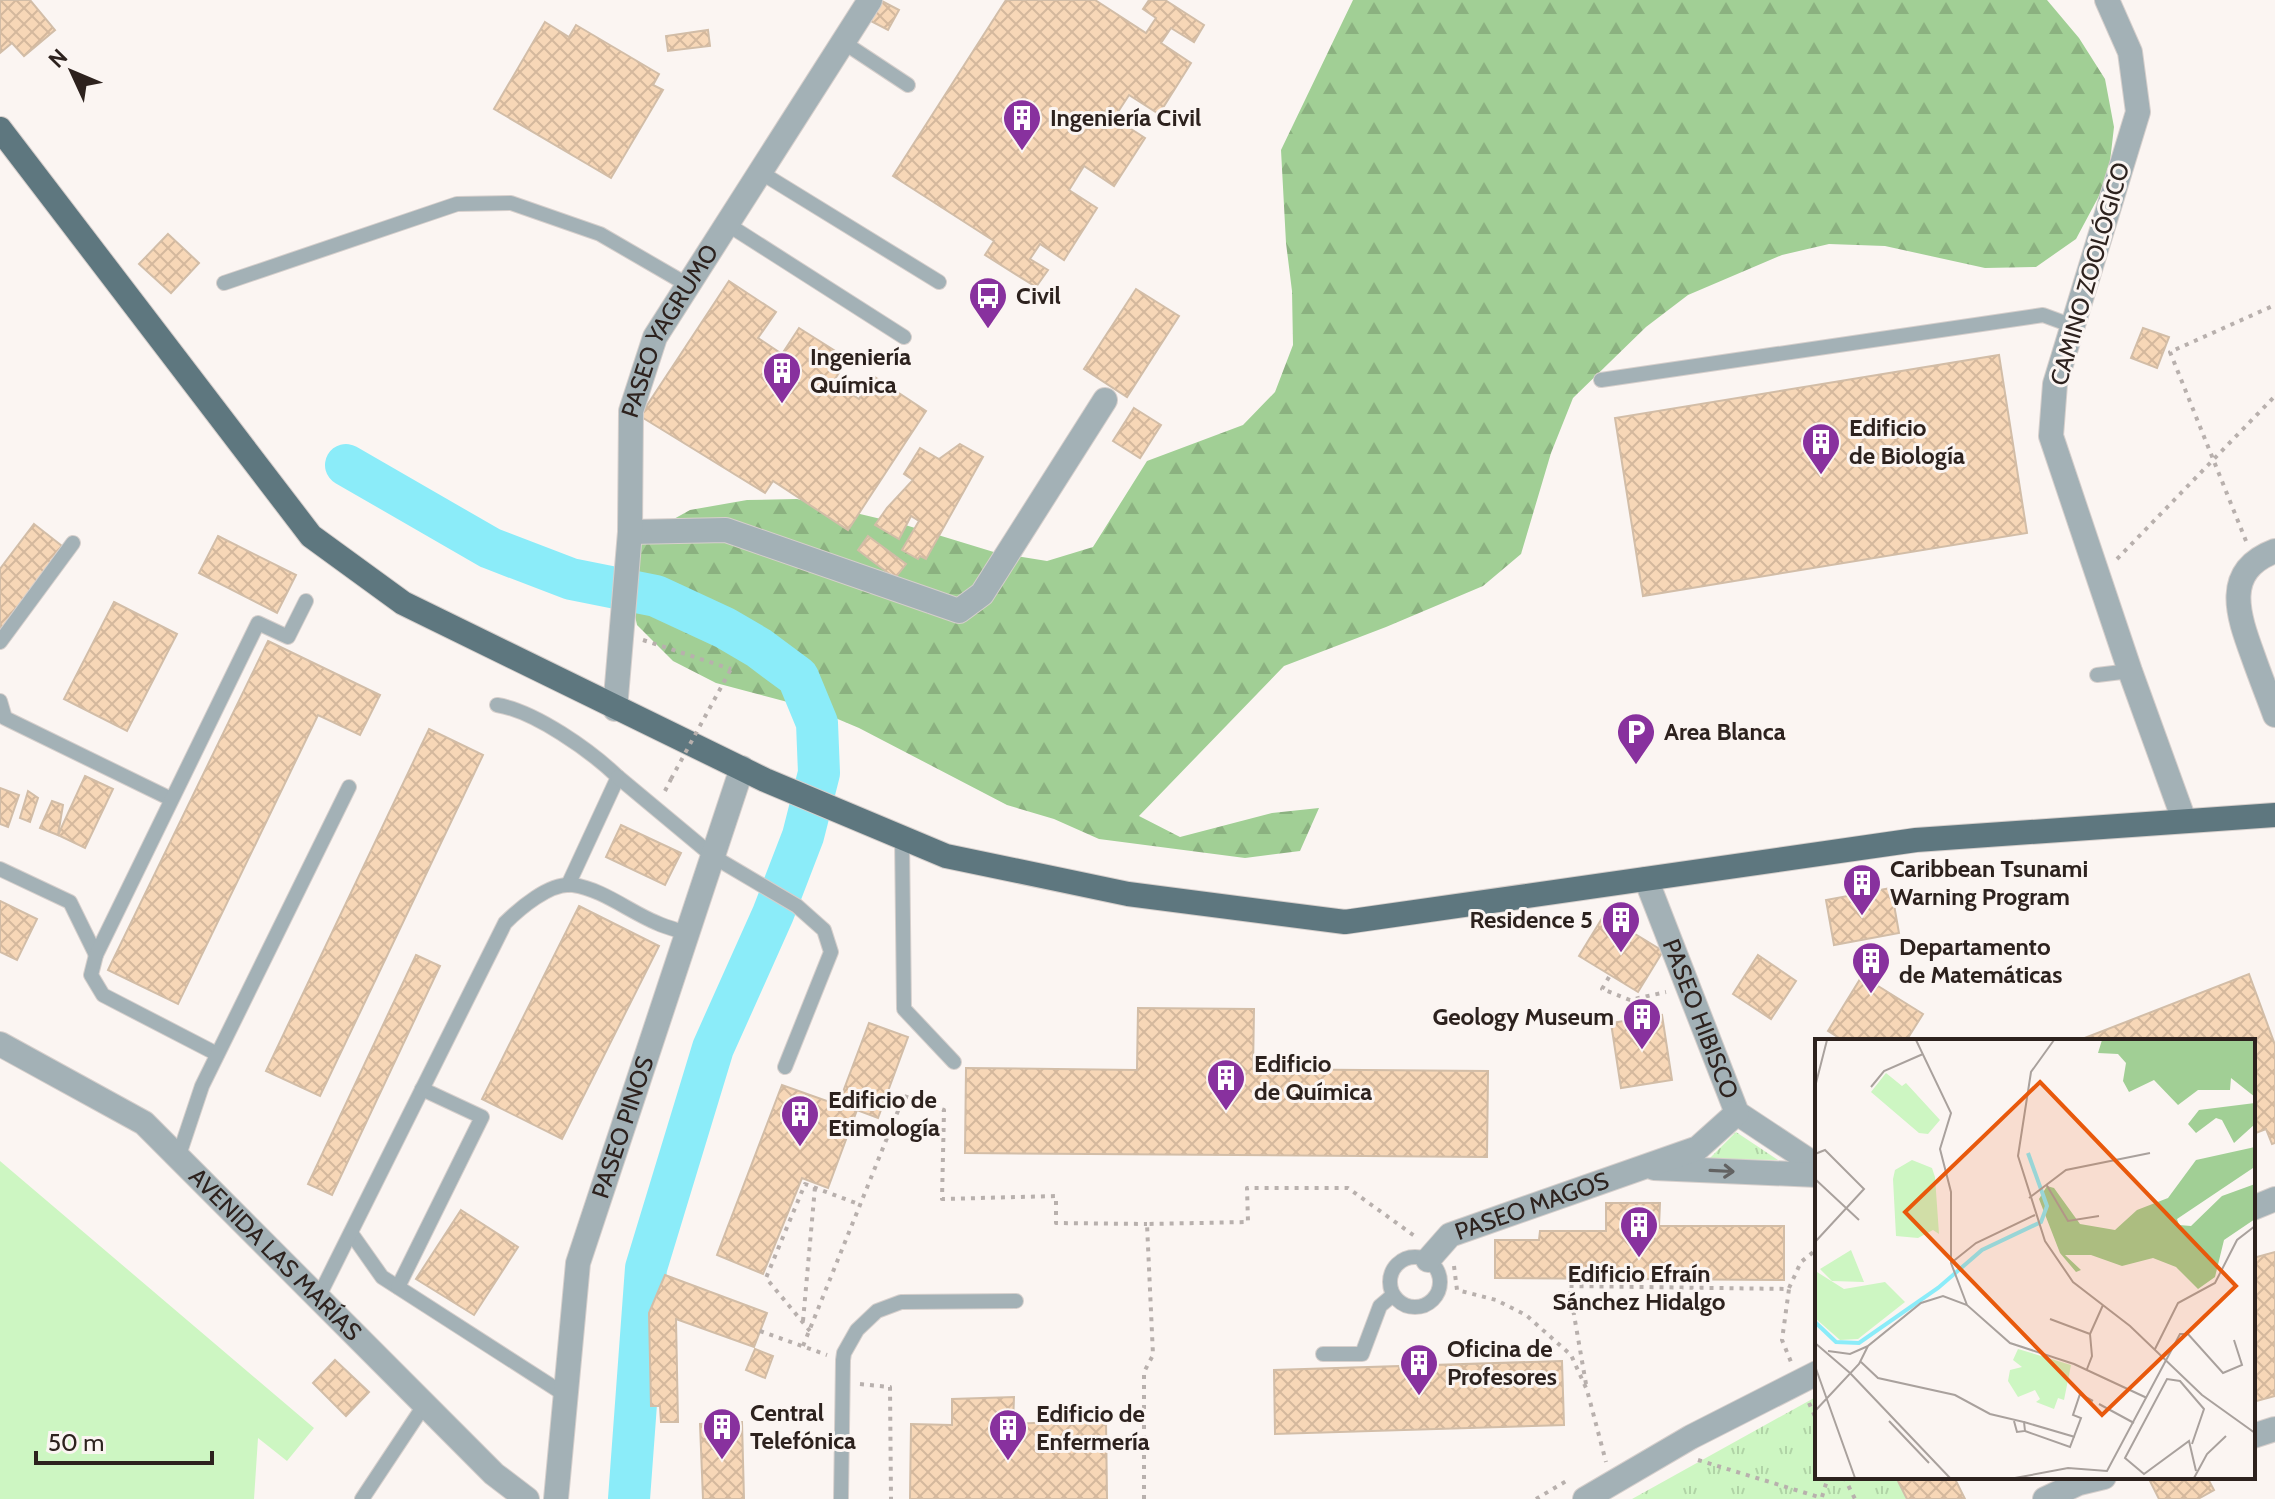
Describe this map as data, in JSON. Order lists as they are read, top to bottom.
{
  "streets": {
    "street": [
      "CAMINO ZOOLÓGICO",
      "PASEO YAGRUMO",
      "PASEO HIBISCO",
      "PASEO PINOS",
      "PASEO MAGOS",
      "AVENIDA LAS MARÍAS"
    ]
  },
  "crossings": [
    ["PASEO HIBISCO", "PASEO MAGOS"]
  ],
  "places": {
    "building": [
      "Ingeniería Civil",
      "Ingeniería Química",
      "Edificio de Biología",
      "Caribbean Tsunami Warning Program",
      "Residence 5",
      "Departamento de Matemáticas",
      "Geology Museum",
      "Edificio de Química",
      "Edificio de Etimología",
      "Edificio Efraín Sánchez Hidalgo",
      "Oficina de Profesores",
      "Central Telefónica",
      "Edificio de Enfermería"
    ],
    "bus stop": ["Civil"],
    "parking": ["Area Blanca"]
  },
  "scale_bar": "50 m",
  "north": "top left"
}
